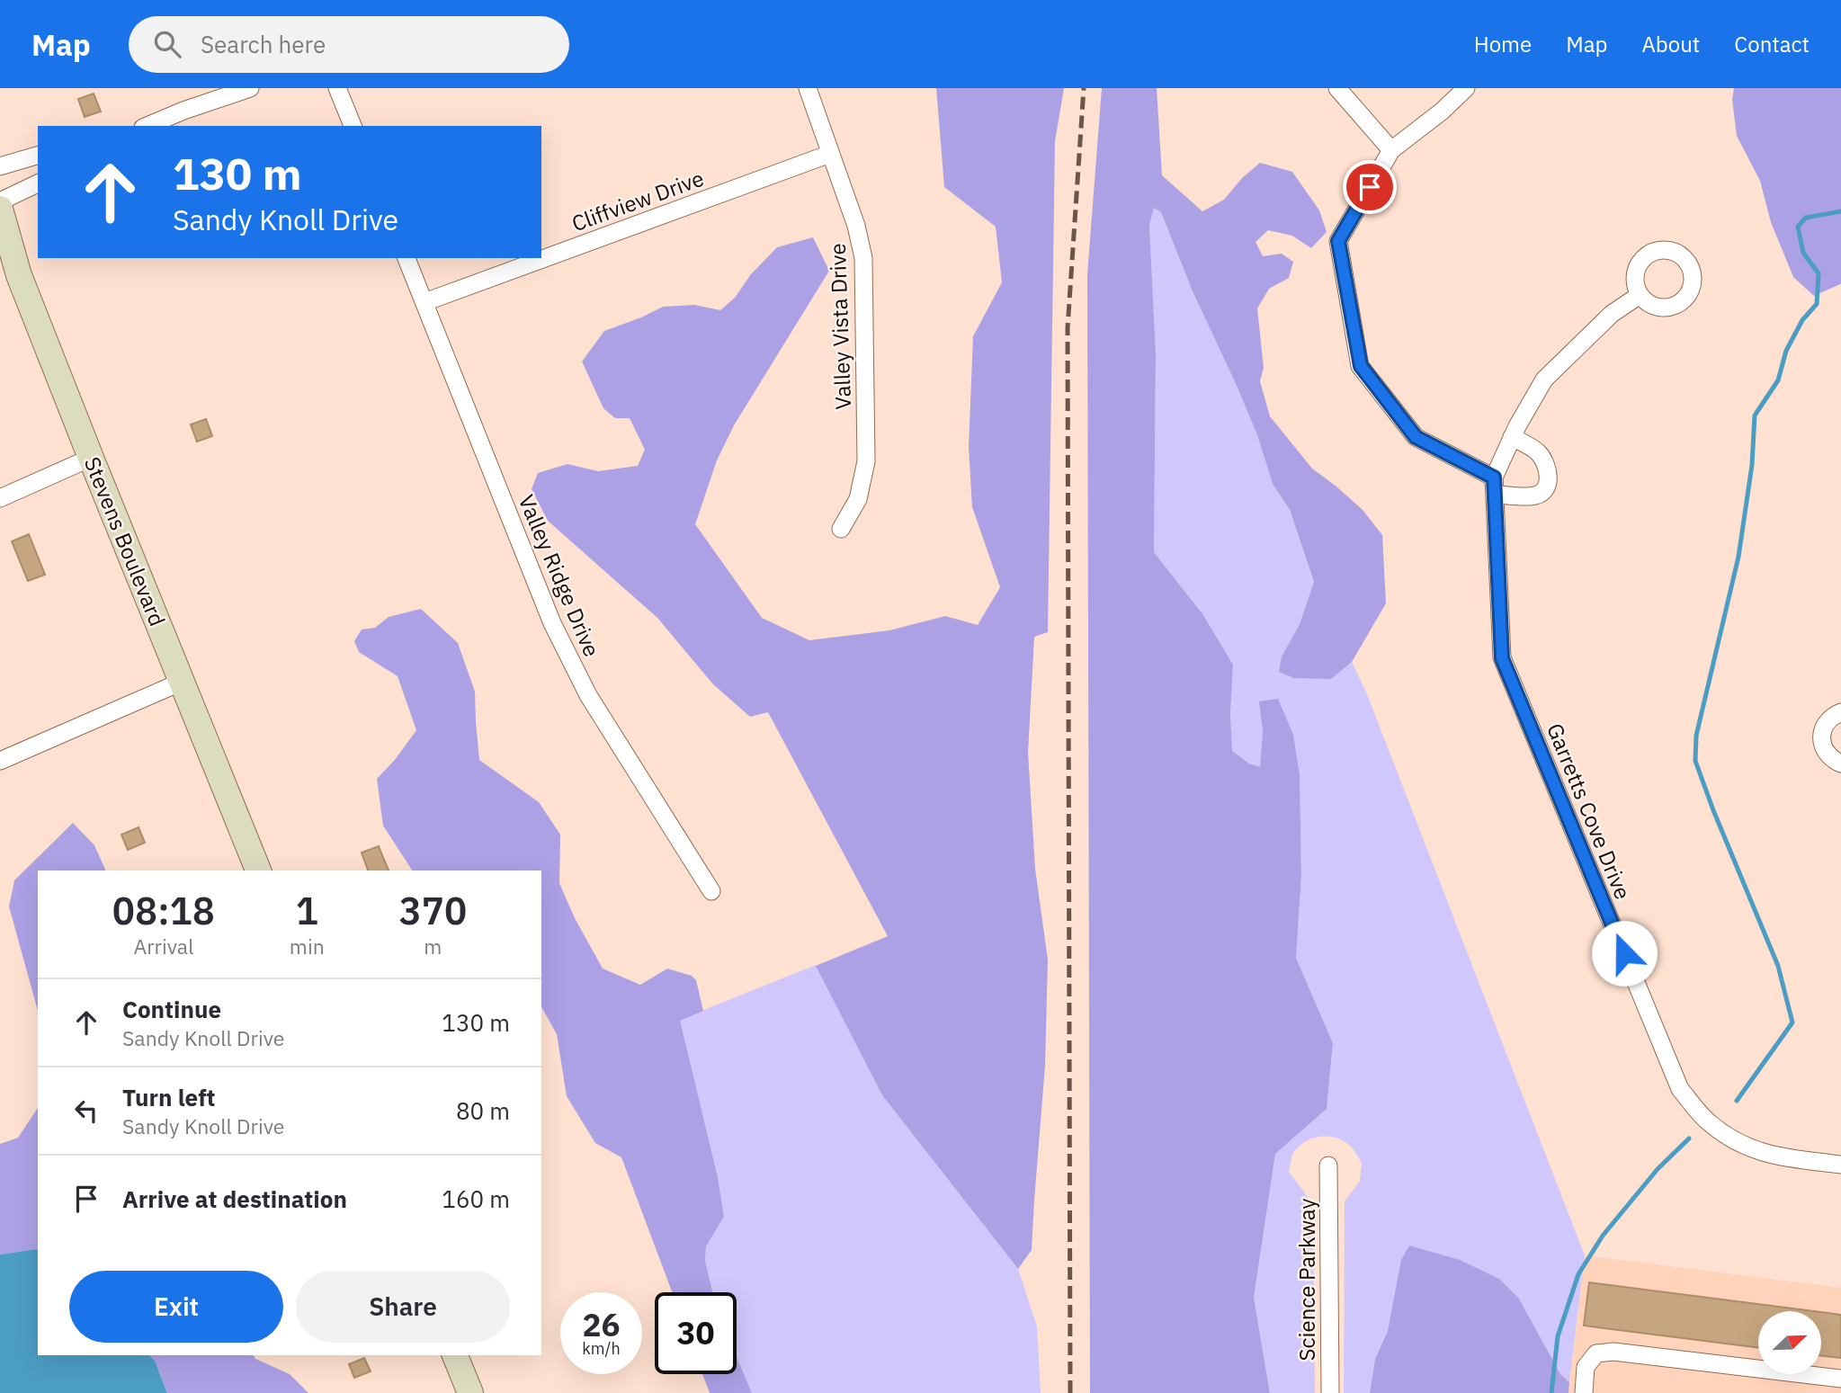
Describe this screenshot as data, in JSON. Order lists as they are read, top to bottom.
{
  "streets": {
    "street": [
      "Cliffview Drive",
      "Valley Vista Drive",
      "Stevens Boulevard",
      "Valley Ridge Drive",
      "Garretts Cove Drive",
      "Science Parkway"
    ]
  },
  "crossings": [
    ["Cliffview Drive", "Valley Vista Drive"],
    ["Cliffview Drive", "Valley Ridge Drive"]
  ],
  "north": "top right",
  "page": {
    "header": "Map",
    "search": "Search here",
    "nav": [
      "Home",
      "Map",
      "About",
      "Contact"
    ],
    "turn": ["130 m", "Sandy Knoll Drive"],
    "eta": [
      "08:18",
      "Arrival",
      "1",
      "min",
      "370",
      "m"
    ],
    "list": [
      {
        "name": "Continue",
        "note": "Sandy Knoll Drive",
        "value": "130 m"
      },
      {
        "name": "Turn left",
        "note": "Sandy Knoll Drive",
        "value": "80 m"
      },
      {
        "name": "Arrive at destination",
        "value": "160 m"
      }
    ],
    "buttons": ["Exit", "Share"],
    "speed": "26 km/h",
    "limit": "30"
  }
}
